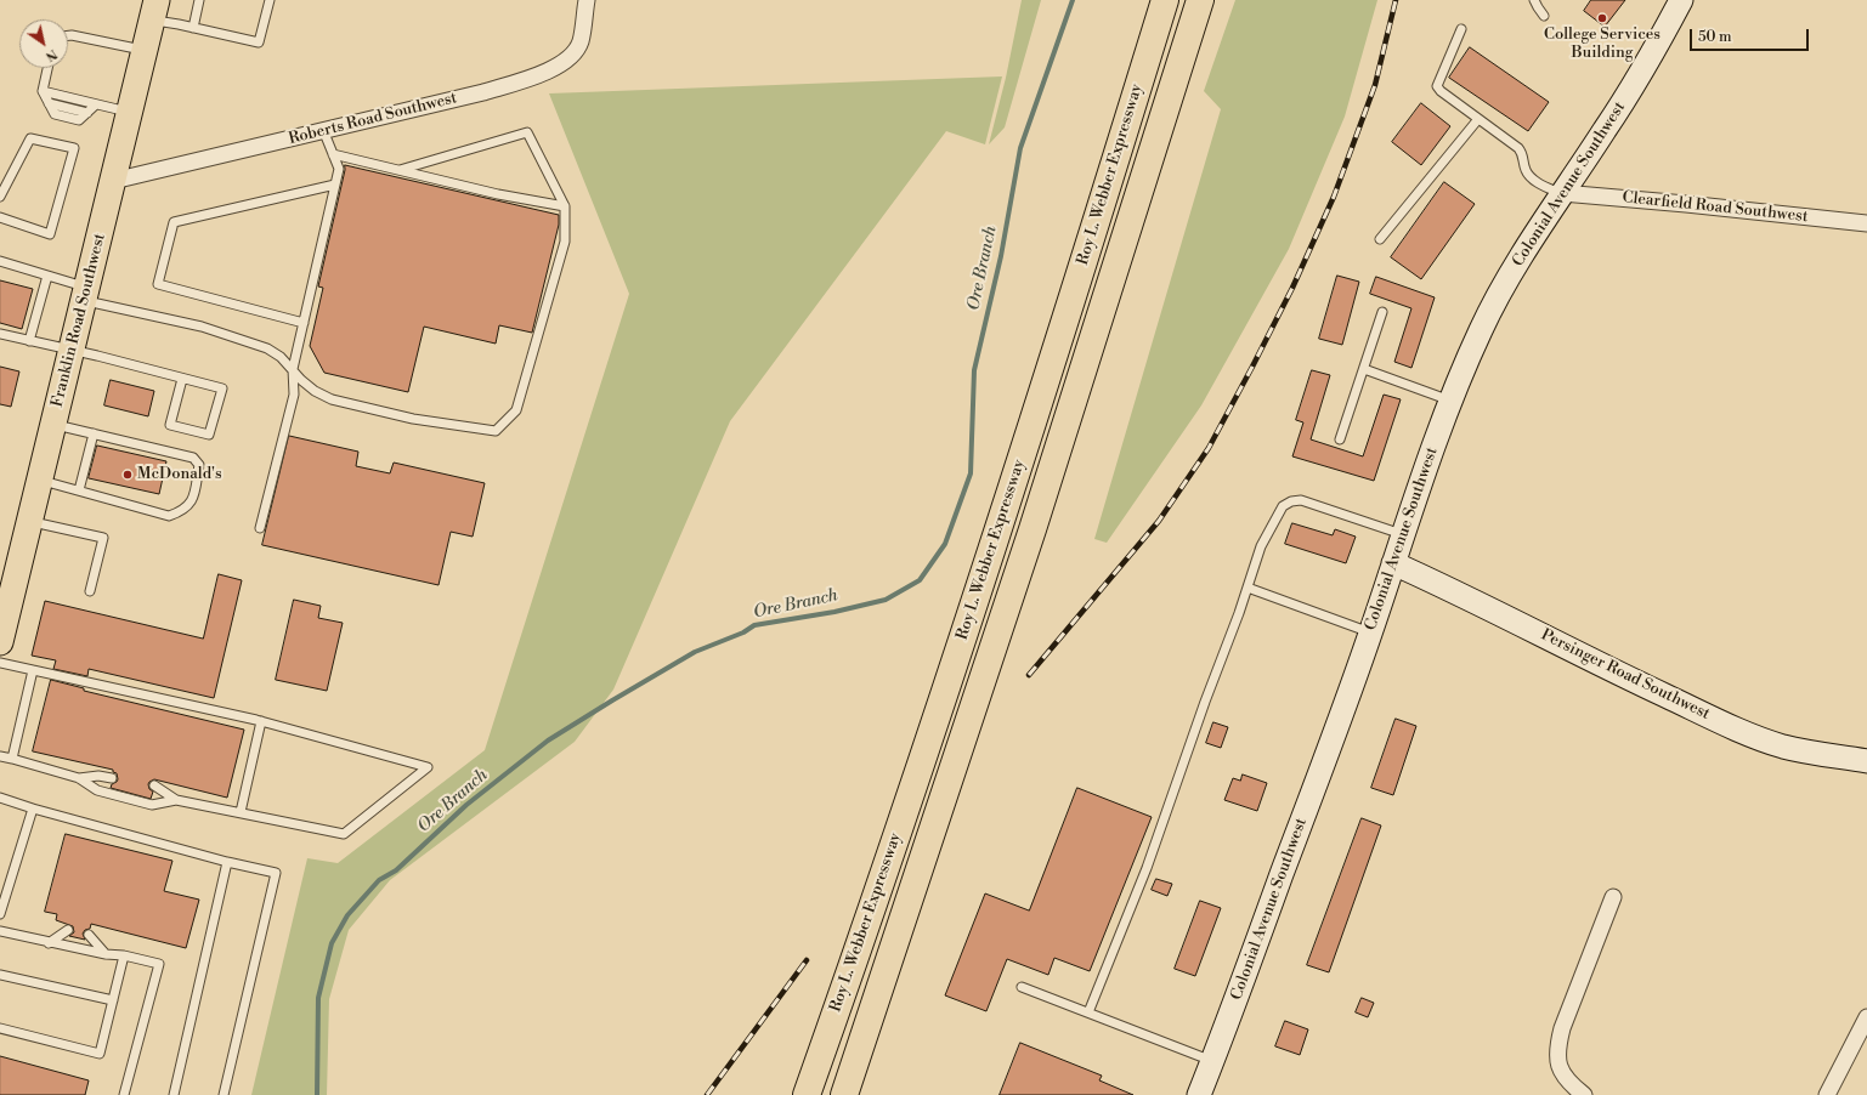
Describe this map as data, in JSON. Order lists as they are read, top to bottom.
{
  "streets": {
    "highway": ["Roy L. Webber Expressway"],
    "main road": ["Colonial Avenue Southwest", "Franklin Road Southwest", "Persinger Road Southwest"],
    "street": ["Roberts Road Southwest", "Clearfield Road Southwest"]
  },
  "crossings": [
    ["Roberts Road Southwest", "Franklin Road Southwest"],
    ["Colonial Avenue Southwest", "Clearfield Road Southwest"],
    ["Colonial Avenue Southwest", "Persinger Road Southwest"]
  ],
  "water": ["Ore Branch"],
  "places": ["College Services Building", "McDonald's"],
  "scale_bar": "50 m",
  "north": "bottom right"
}
